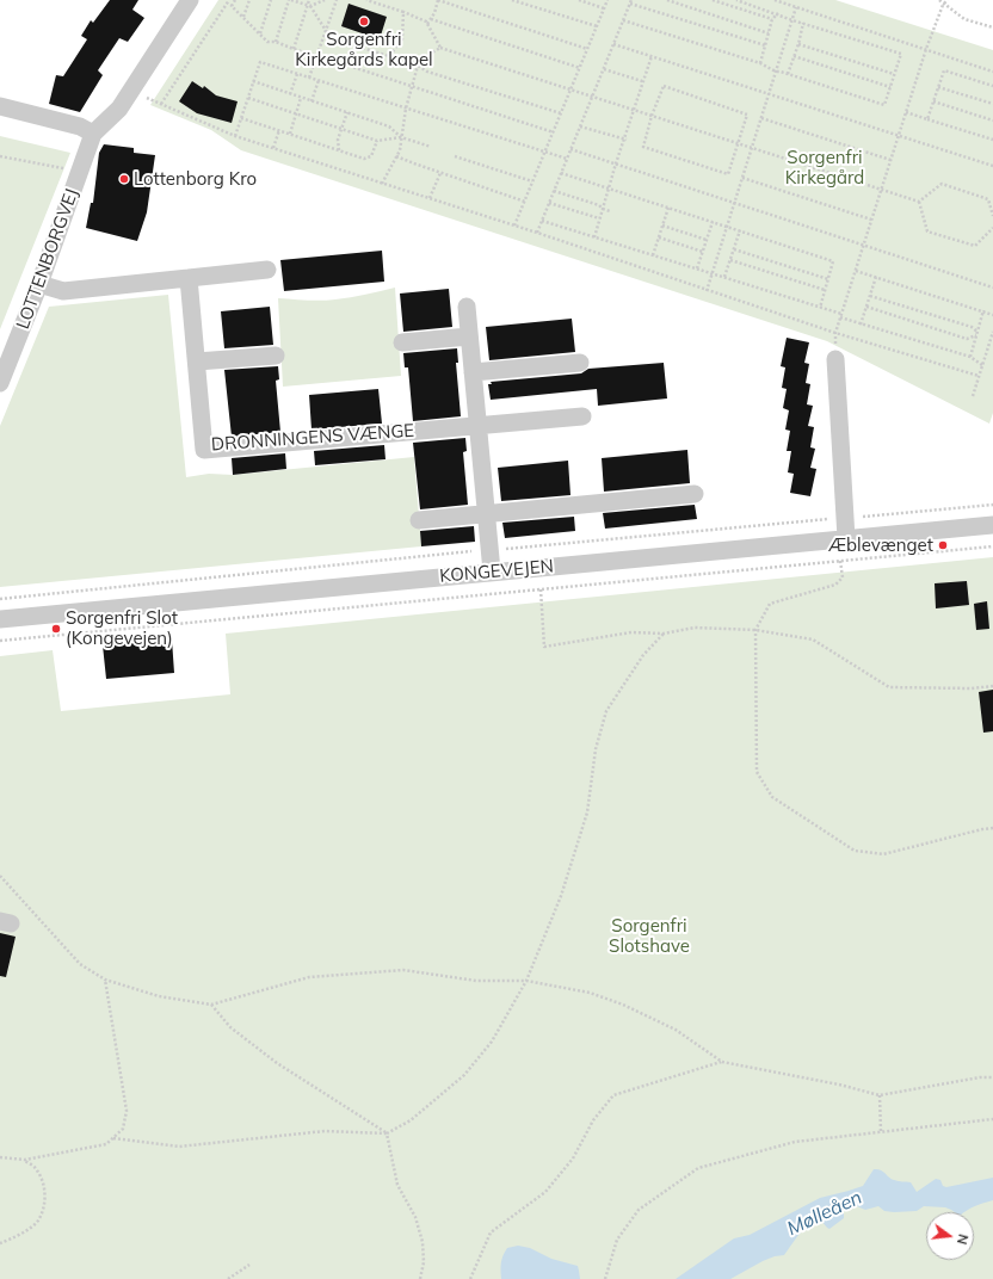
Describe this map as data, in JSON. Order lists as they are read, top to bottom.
{
  "streets": {
    "street": ["LOTTENBORGVEJ", "DRONNINGENS VÆNGE", "KONGEVEJEN"]
  },
  "water": ["Mølleåen"],
  "parks": ["Sorgenfri Kirkegård", "Sorgenfri Slotshave"],
  "places": [
    "Sorgenfri Kirkegårds kapel",
    "Lottenborg Kro",
    "Æblevænget",
    "Sorgenfri Slot (Kongevejen)"
  ],
  "north": "right"
}
